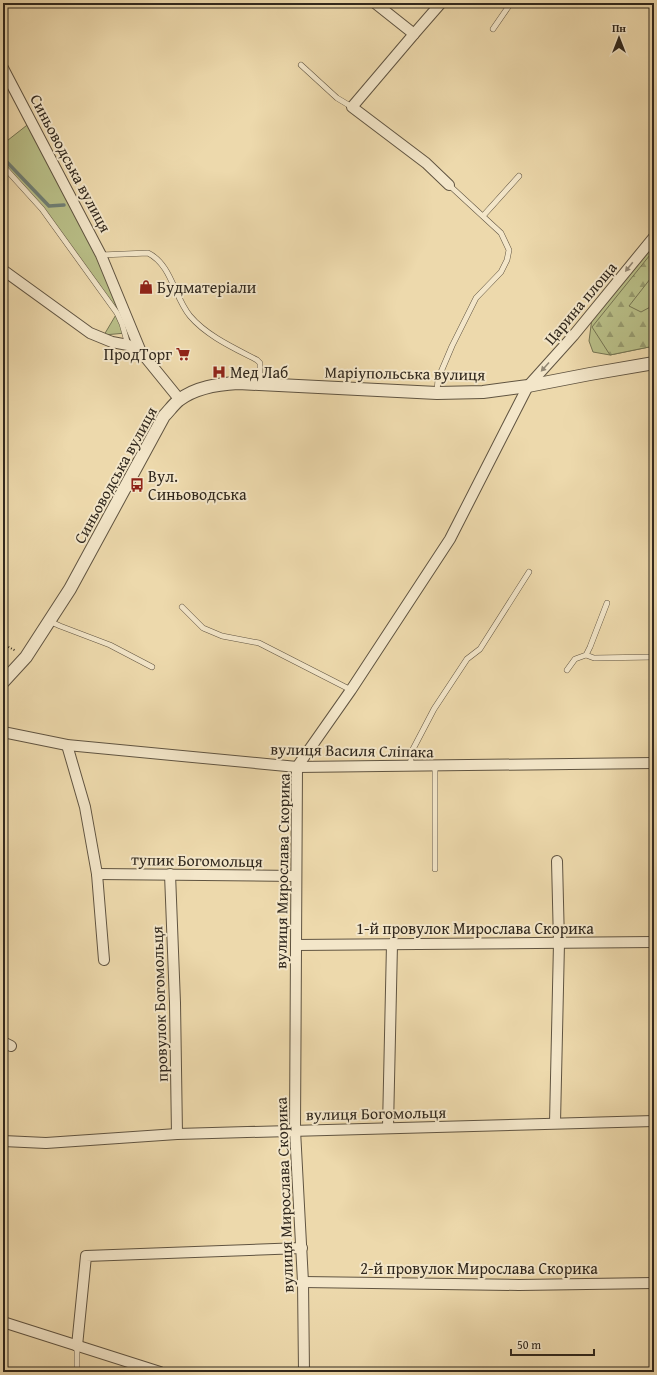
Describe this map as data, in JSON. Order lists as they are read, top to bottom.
{
  "streets": {
    "street": [
      "Синьоводська вулиця",
      "Царина площа",
      "Маріупольська вулиця",
      "вулиця Василя Сліпака",
      "тупик Богомольця",
      "вулиця Мирослава Скорика",
      "1-й провулок Мирослава Скорика",
      "провулок Богомольця",
      "вулиця Богомольця",
      "2-й провулок Мирослава Скорика"
    ]
  },
  "crossings": [
    ["Синьоводська вулиця", "Маріупольська вулиця"],
    ["Царина площа", "Маріупольська вулиця"],
    ["Царина площа", "вулиця Мирослава Скорика"],
    ["Маріупольська вулиця", "вулиця Мирослава Скорика"],
    ["вулиця Василя Сліпака", "вулиця Мирослава Скорика"],
    ["тупик Богомольця", "вулиця Мирослава Скорика"],
    ["тупик Богомольця", "провулок Богомольця"],
    ["вулиця Мирослава Скорика", "1-й провулок Мирослава Скорика"],
    ["вулиця Мирослава Скорика", "вулиця Богомольця"],
    ["вулиця Мирослава Скорика", "2-й провулок Мирослава Скорика"],
    ["провулок Богомольця", "вулиця Богомольця"]
  ],
  "one_way": ["Царина площа"],
  "places": {
    "shop": ["Будматеріали"],
    "supermarket": ["ПродТорг"],
    "hospital": ["Мед Лаб"],
    "bus stop": ["Вул. Синьоводська"]
  },
  "scale_bar": "50 m",
  "north": "top"
}
